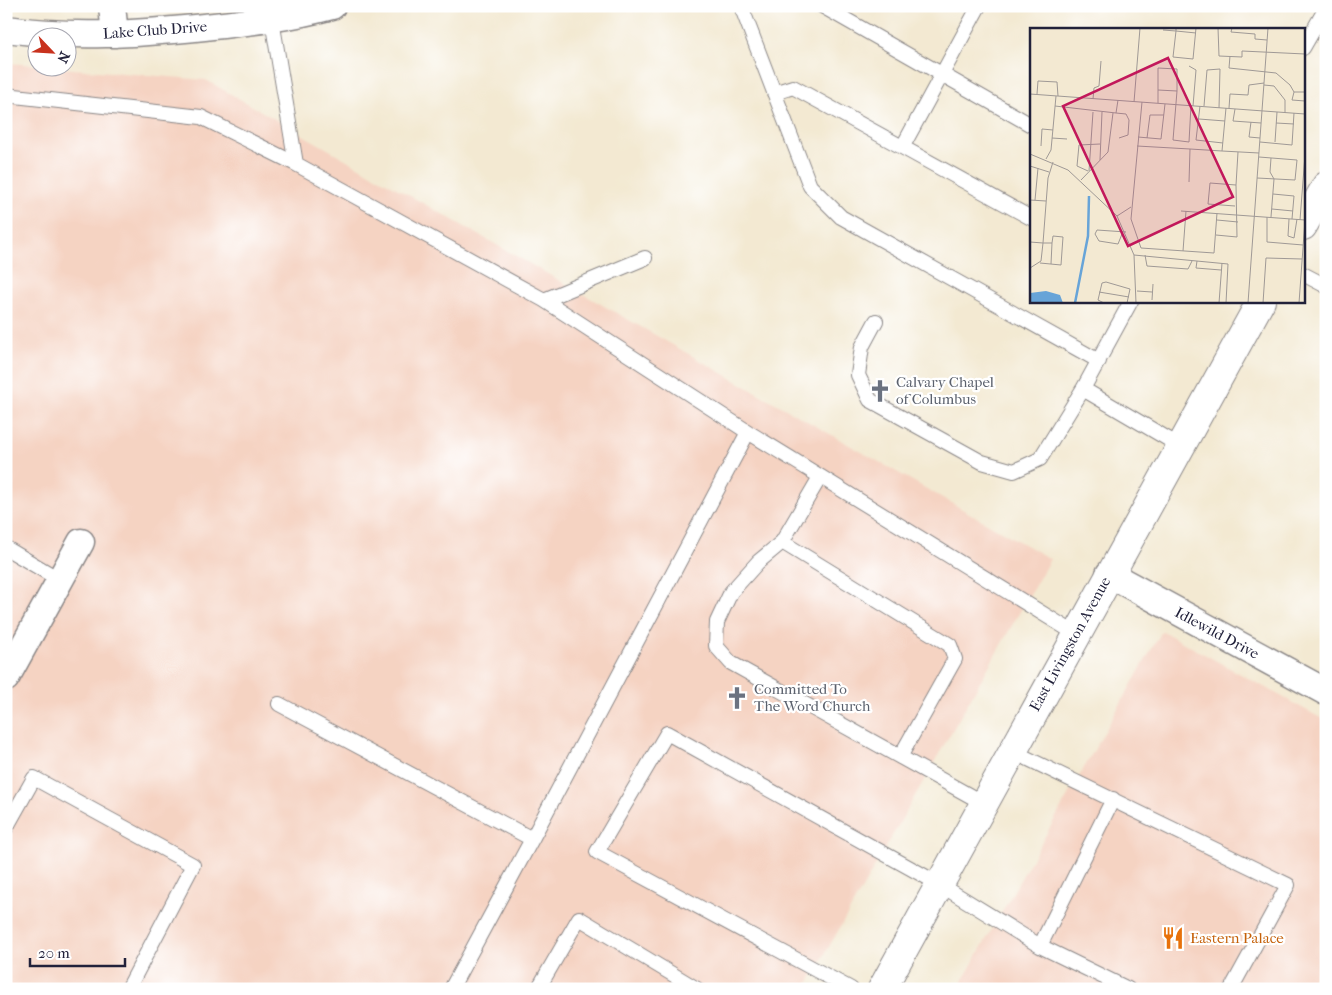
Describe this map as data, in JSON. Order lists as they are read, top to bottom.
{
  "streets": {
    "main road": ["East Livingston Avenue"],
    "street": ["Lake Club Drive", "Idlewild Drive"]
  },
  "crossings": [
    ["Idlewild Drive", "East Livingston Avenue"]
  ],
  "places": {
    "church": ["Calvary Chapel of Columbus", "Committed To The Word Church"],
    "restaurant": ["Eastern Palace"]
  },
  "scale_bar": "20 m",
  "north": "bottom right"
}
